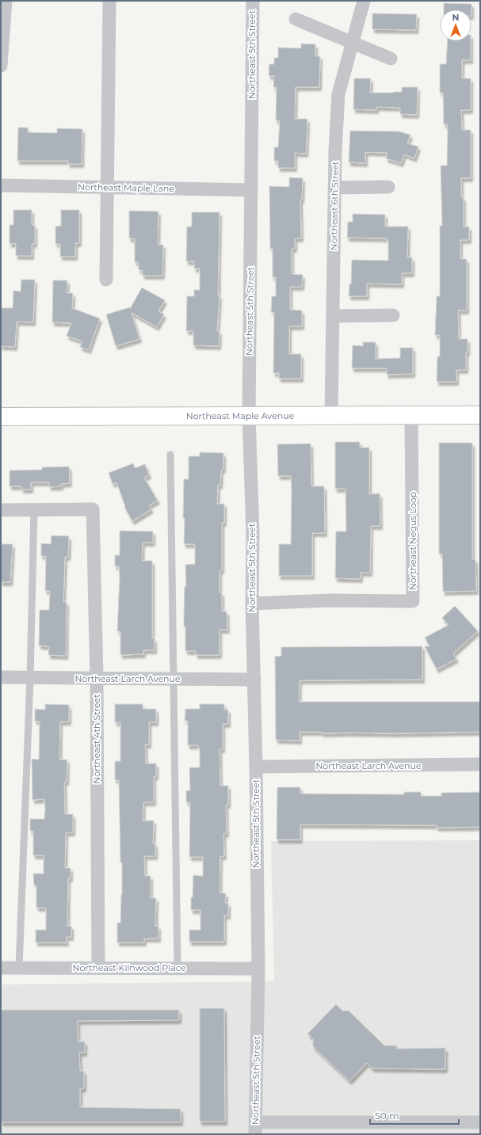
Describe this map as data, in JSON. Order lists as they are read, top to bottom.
{
  "streets": {
    "main road": ["Northeast Maple Avenue"],
    "street": [
      "Northeast 5th Street",
      "Northeast Maple Lane",
      "Northeast 6th Street",
      "Northeast Negus Loop",
      "Northeast Larch Avenue",
      "Northeast 4th Street",
      "Northeast Kilnwood Place"
    ]
  },
  "crossings": [
    ["Northeast 5th Street", "Northeast Maple Lane"],
    ["Northeast 5th Street", "Northeast Maple Avenue"],
    ["Northeast 5th Street", "Northeast Negus Loop"],
    ["Northeast 5th Street", "Northeast Larch Avenue"],
    ["Northeast 5th Street", "Northeast Kilnwood Place"],
    ["Northeast 6th Street", "Northeast Maple Avenue"],
    ["Northeast Maple Avenue", "Northeast Negus Loop"],
    ["Northeast Larch Avenue", "Northeast 4th Street"],
    ["Northeast 4th Street", "Northeast Kilnwood Place"]
  ],
  "scale_bar": "50 m",
  "north": "top"
}
